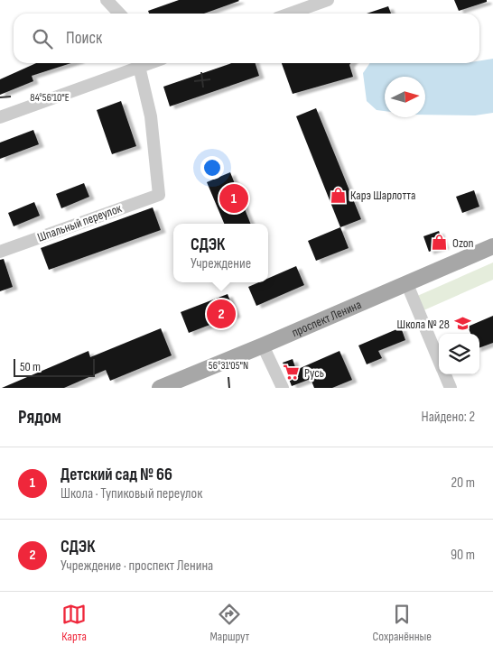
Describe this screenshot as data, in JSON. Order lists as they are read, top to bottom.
{
  "streets": {
    "main road": ["проспект Ленина"],
    "street": ["Шпальный переулок"]
  },
  "places": {
    "shop": ["Карэ Шарлотта", "Ozon"],
    "school or university": ["Школа № 28"],
    "supermarket": ["Русь"]
  },
  "scale_bar": "50 m",
  "north": "right",
  "page": {
    "search": "Поиск",
    "pins": ["1", "2"],
    "popup": ["СДЭК", "Учреждение"],
    "scale": "50 m",
    "heading": ["Рядом", "Найдено: 2"],
    "list": [
      {
        "mark": "1",
        "name": "Детский сад № 66",
        "note": "Школа · Тупиковый переулок",
        "value": "20 m"
      },
      {
        "mark": "2",
        "name": "СДЭК",
        "note": "Учреждение · проспект Ленина",
        "value": "90 m"
      }
    ],
    "nav": ["Карта", "Маршрут", "Сохранённые"]
  },
  "coordinates": ["84°56'10\"E", "56°31'05\"N"]
}
